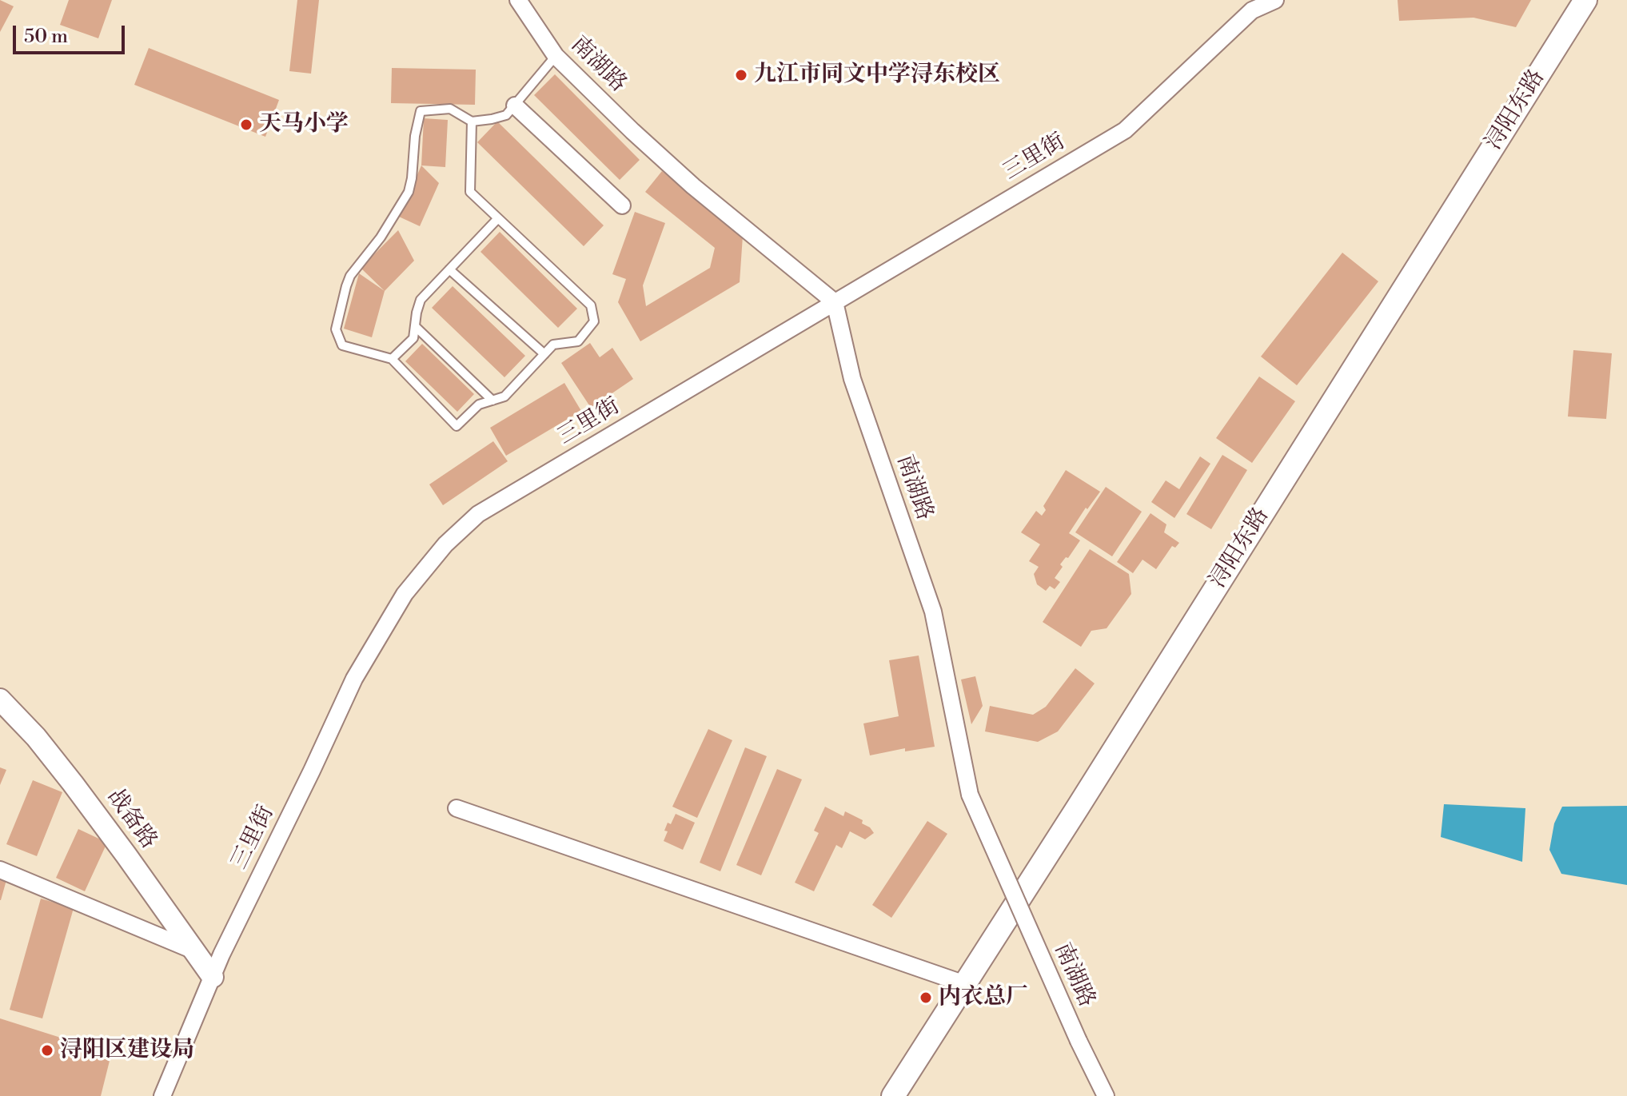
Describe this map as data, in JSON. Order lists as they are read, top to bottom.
{
  "streets": {
    "main road": ["浔阳东路"],
    "street": ["南湖路", "三里街", "战备路"]
  },
  "crossings": [
    ["南湖路", "三里街"],
    ["三里街", "战备路"]
  ],
  "places": [
    "九江市同文中学浔东校区",
    "天马小学",
    "内衣总厂",
    "浔阳区建设局"
  ],
  "scale_bar": "50 m"
}
